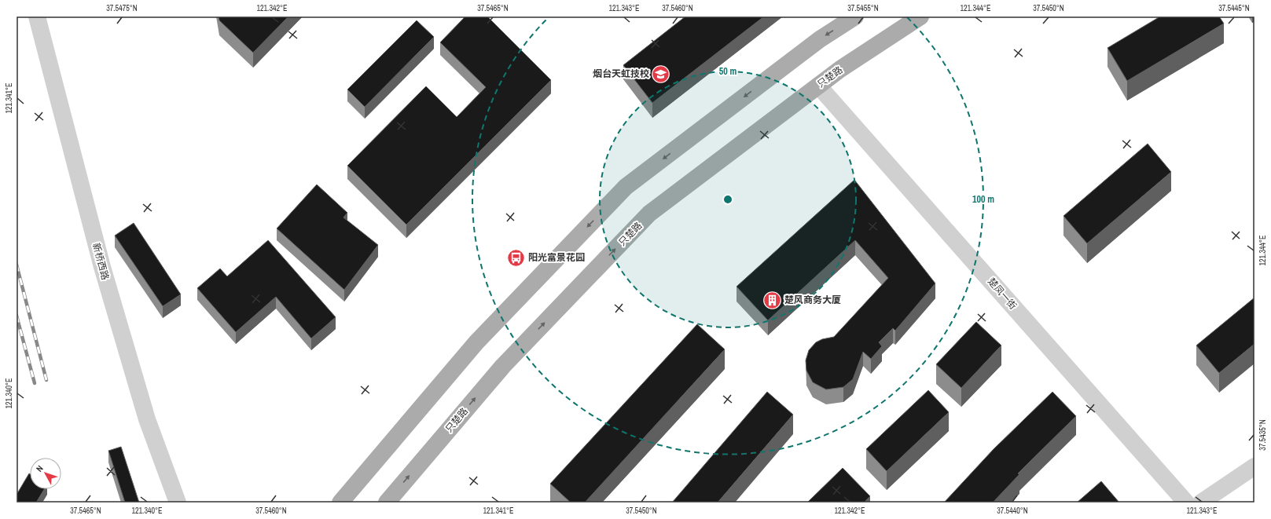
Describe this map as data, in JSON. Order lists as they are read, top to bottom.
{
  "streets": {
    "main road": ["只楚路"],
    "street": ["新桥西路", "楚凤一街"]
  },
  "crossings": [
    ["只楚路", "楚凤一街"]
  ],
  "places": {
    "school or university": ["烟台天虹技校"],
    "bus stop": ["阳光富景花园"],
    "building": ["楚风商务大厦"]
  },
  "north": "top left",
  "coordinates": [
    "37.5475°N",
    "121.342°E",
    "37.5465°N",
    "121.343°E",
    "37.5460°N",
    "37.5455°N",
    "121.344°E",
    "37.5450°N",
    "37.5445°N",
    "121.341°E",
    "121.340°E",
    "37.5435°N",
    "37.5440°N"
  ],
  "rings": ["50 m", "100 m"]
}
